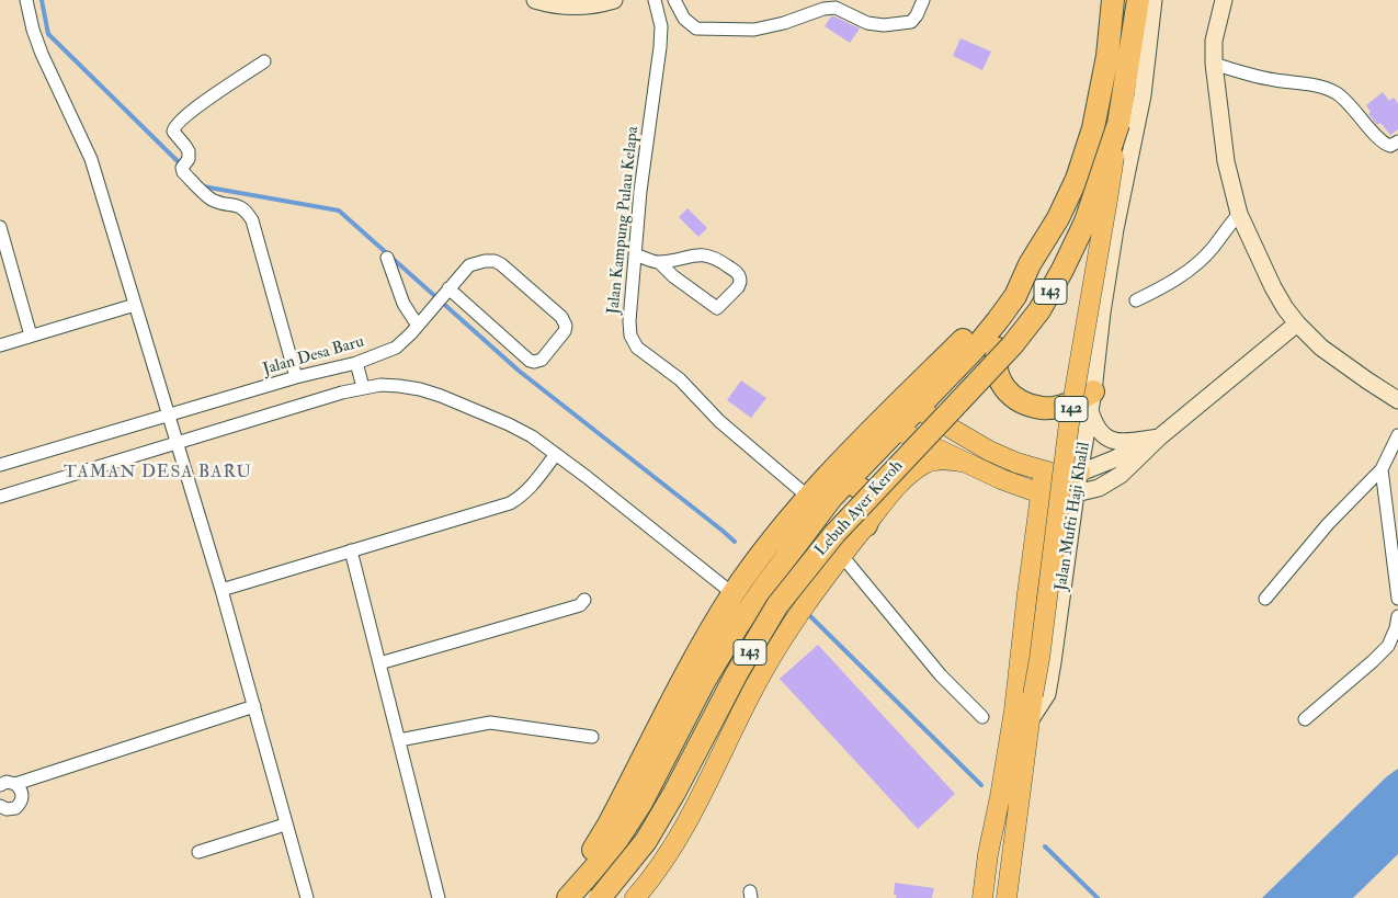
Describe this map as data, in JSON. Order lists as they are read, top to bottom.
{
  "streets": {
    "highway": ["143", "142", "Lebuh Ayer Keroh"],
    "main road": ["Jalan Mufti Haji Khalil"],
    "street": ["Jalan Kampung Pulau Kelapa", "Jalan Desa Baru"]
  },
  "crossings": [
    ["Jalan Kampung Pulau Kelapa", "143"],
    ["142", "Lebuh Ayer Keroh"],
    ["142", "Jalan Mufti Haji Khalil"]
  ],
  "districts": ["TAMAN DESA BARU"]
}
